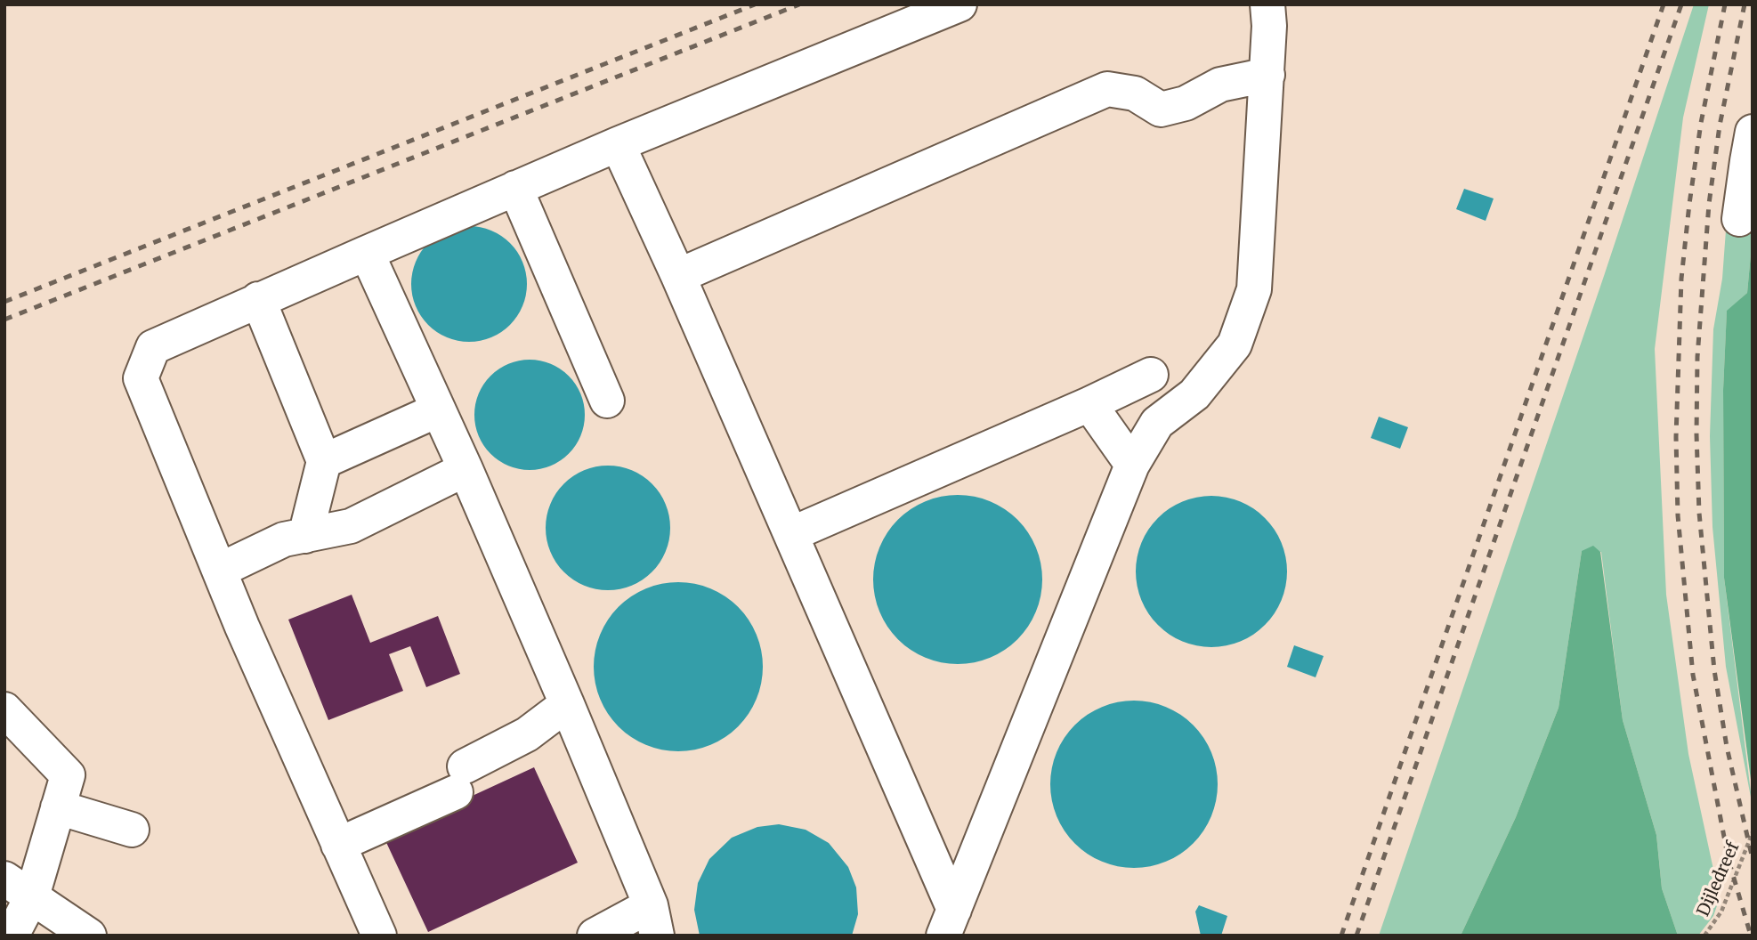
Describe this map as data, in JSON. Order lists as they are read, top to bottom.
{
  "streets": {
    "path": ["Dijledreef"]
  }
}
